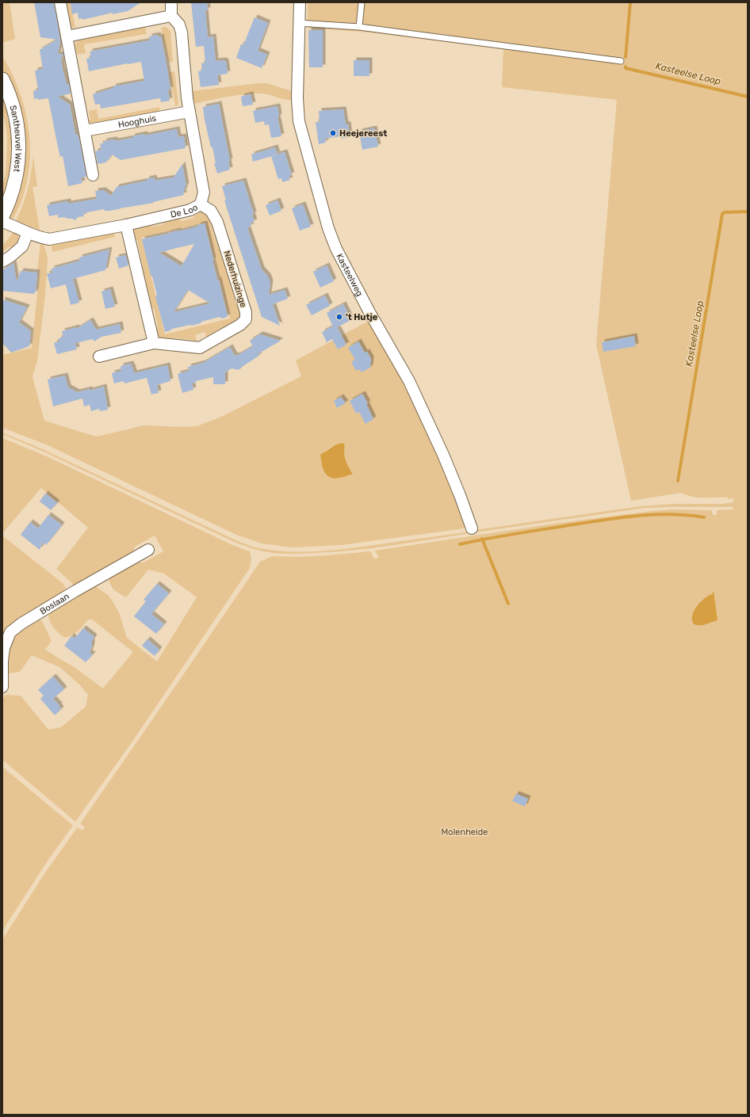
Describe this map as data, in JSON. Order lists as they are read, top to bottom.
{
  "streets": {
    "street": [
      "Hooghuis",
      "Santheuvel West",
      "De Loo",
      "Kasteelweg",
      "Nederhuizinge",
      "Boslaan"
    ]
  },
  "crossings": [
    ["Hooghuis", "De Loo"],
    ["De Loo", "Nederhuizinge"]
  ],
  "water": ["Kasteelse Loop"],
  "parks": ["Molenheide"],
  "places": ["Heejereest", "'t Hutje"]
}
